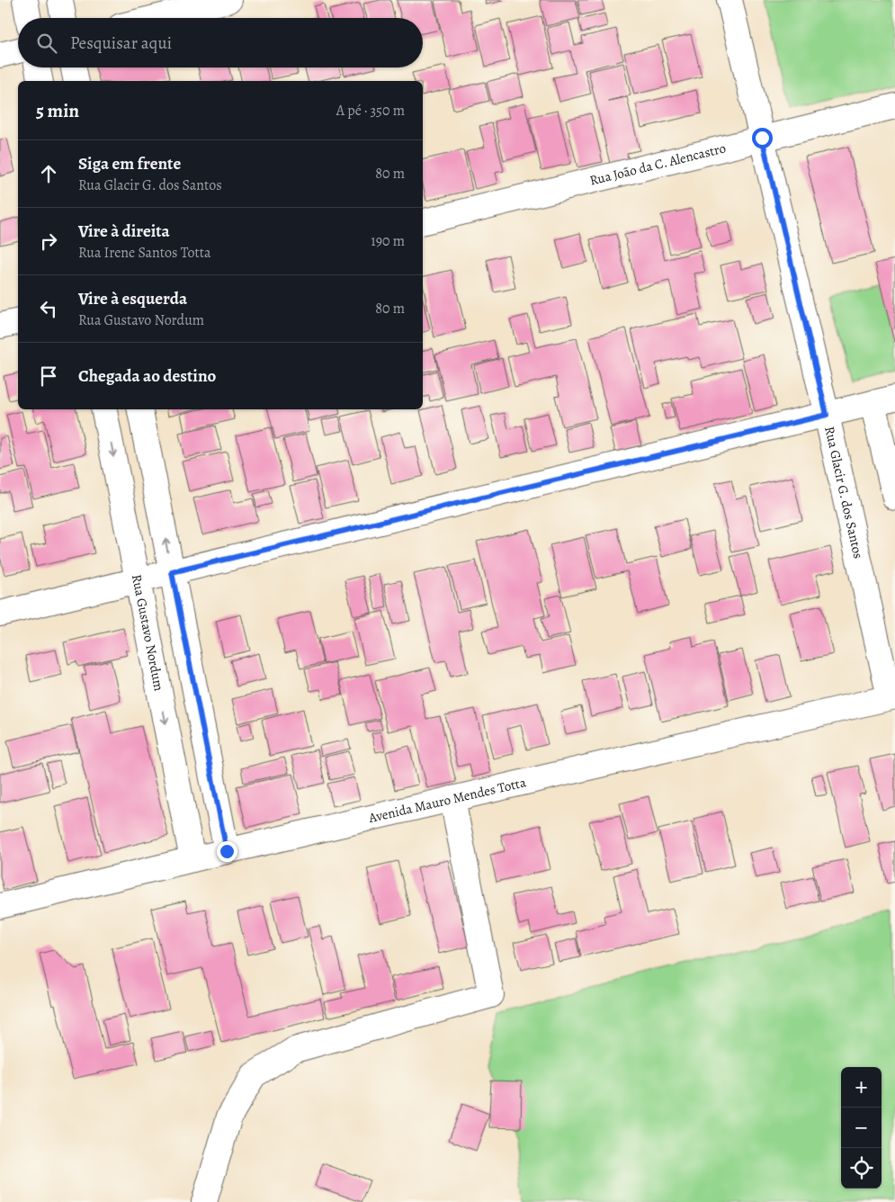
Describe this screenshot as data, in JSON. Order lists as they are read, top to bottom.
{
  "streets": {
    "street": [
      "Rua João da C. Alencastro",
      "Rua Glacir G. dos Santos",
      "Rua Gustavo Nordum",
      "Avenida Mauro Mendes Totta"
    ]
  },
  "crossings": [
    ["Rua João da C. Alencastro", "Rua Glacir G. dos Santos"],
    ["Rua Glacir G. dos Santos", "Avenida Mauro Mendes Totta"],
    ["Rua Gustavo Nordum", "Avenida Mauro Mendes Totta"]
  ],
  "page": {
    "search": "Pesquisar aqui",
    "heading": ["5 min", "A pé · 350 m"],
    "list": [
      ["Siga em frente", "Rua Glacir G. dos Santos", "80 m"],
      ["Vire à direita", "Rua Irene Santos Totta", "190 m"],
      ["Vire à esquerda", "Rua Gustavo Nordum", "80 m"],
      "Chegada ao destino"
    ],
    "map_buttons": ["+", "−"]
  }
}
